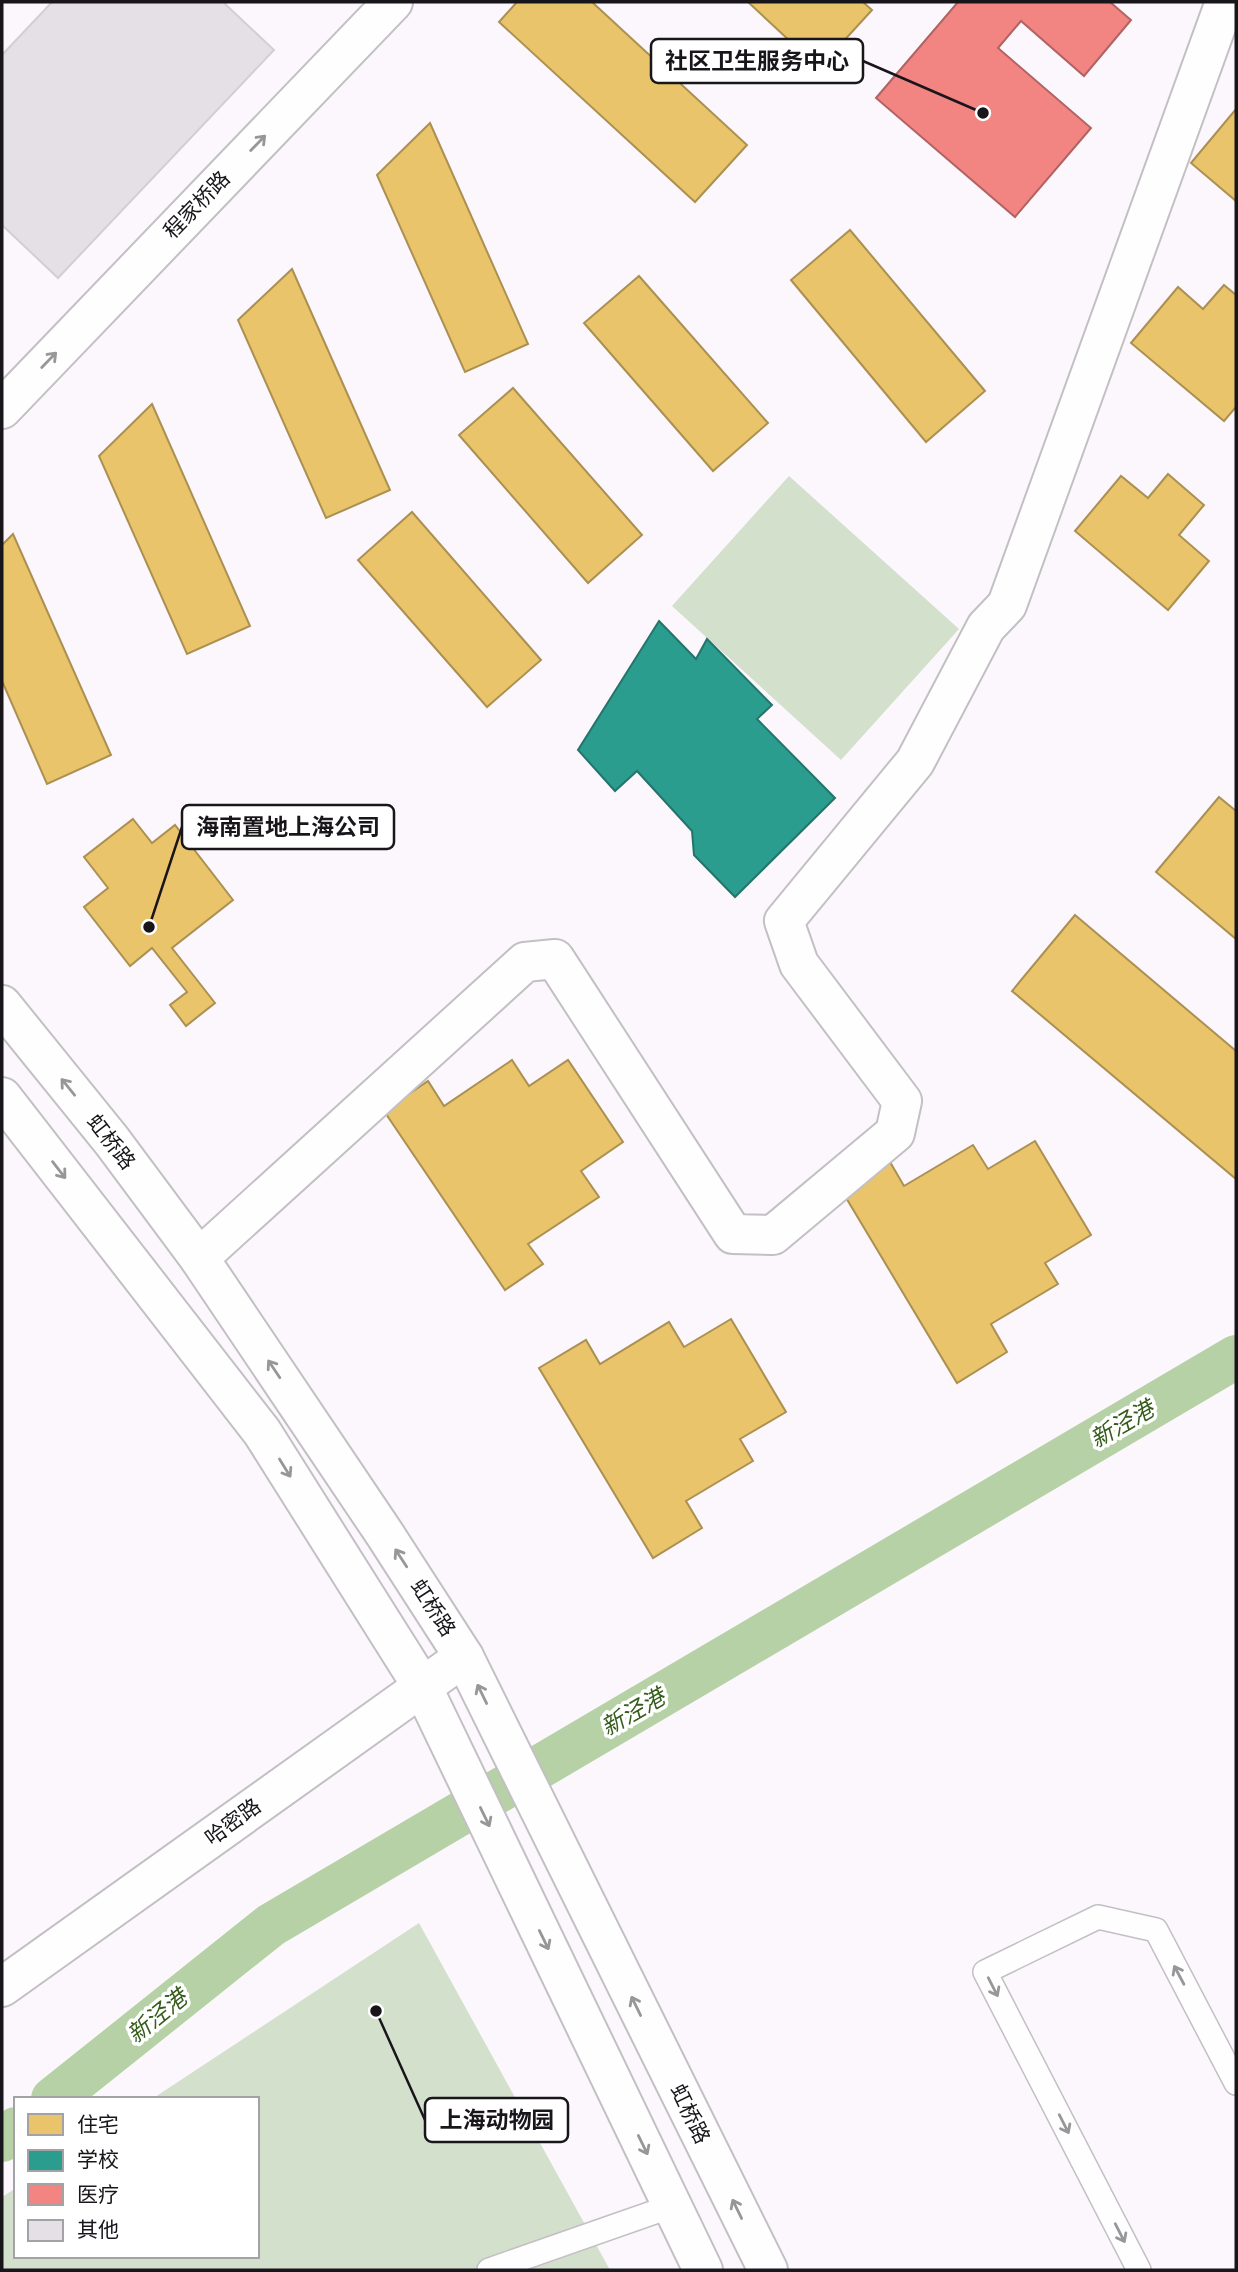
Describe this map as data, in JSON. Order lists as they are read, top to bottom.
{
  "streets": {
    "street": ["程家桥路", "虹桥路", "哈密路"]
  },
  "crossings": [
    ["虹桥路", "哈密路"]
  ],
  "one_way": ["程家桥路"],
  "water": ["新泾港"],
  "places": ["社区卫生服务中心", "海南置地上海公司", "上海动物园"],
  "legend": [
    "住宅",
    "学校",
    "医疗",
    "其他"
  ]
}
